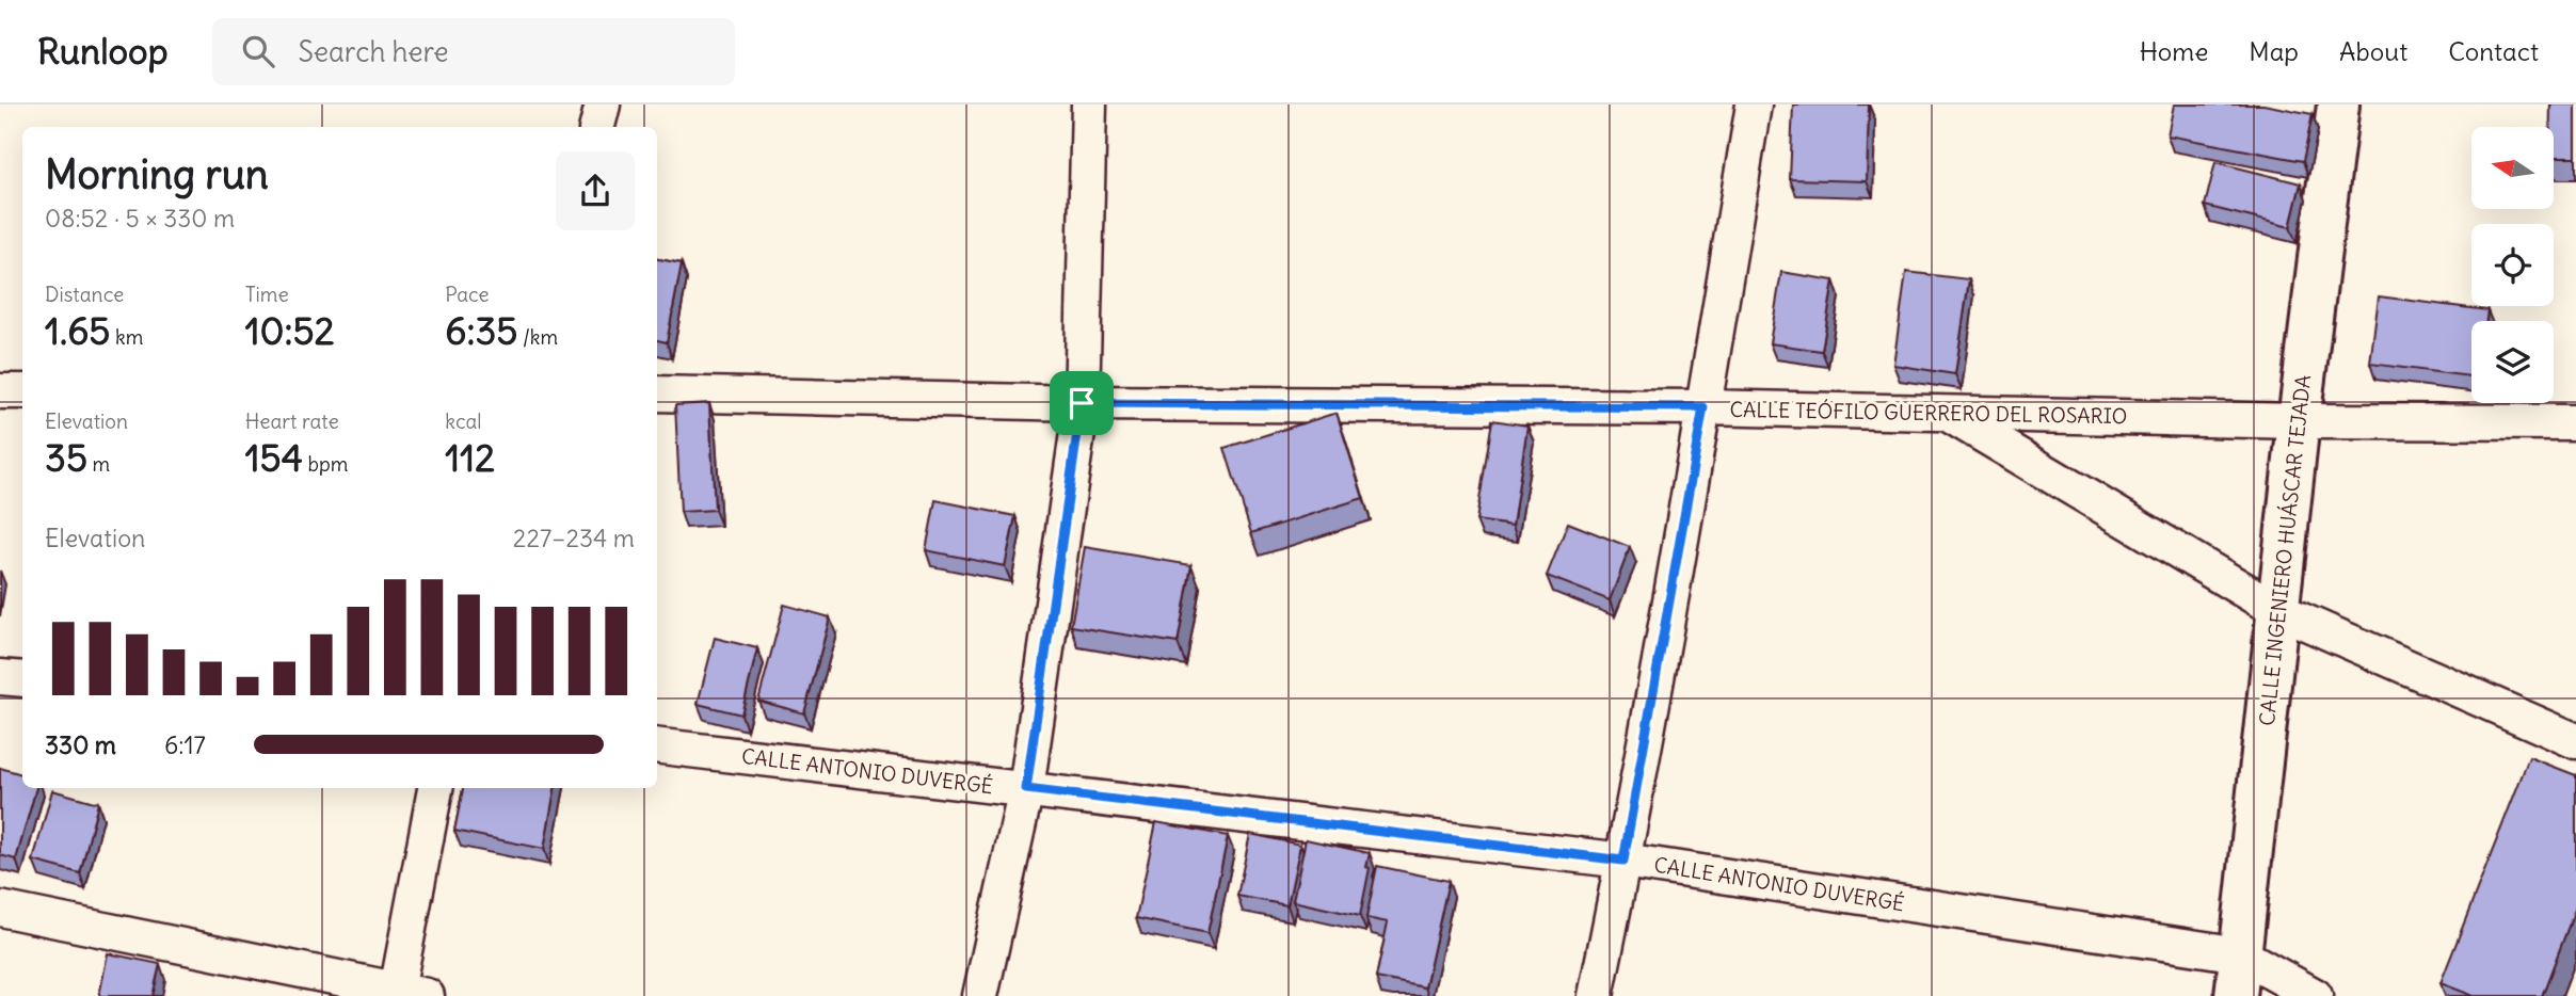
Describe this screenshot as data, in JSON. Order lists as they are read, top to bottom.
{
  "streets": {
    "main road": ["CALLE INGENIERO HUÁSCAR TEJADA"],
    "street": ["CALLE TEÓFILO GUERRERO DEL ROSARIO", "CALLE ANTONIO DUVERGÉ"]
  },
  "crossings": [
    ["CALLE TEÓFILO GUERRERO DEL ROSARIO", "CALLE INGENIERO HUÁSCAR TEJADA"],
    ["CALLE INGENIERO HUÁSCAR TEJADA", "CALLE ANTONIO DUVERGÉ"]
  ],
  "north": "left",
  "page": {
    "header": "Runloop",
    "search": "Search here",
    "nav": [
      "Home",
      "Map",
      "About",
      "Contact"
    ],
    "heading": ["Morning run", "08:52 · 5 × 330 m"],
    "stats": [
      ["Distance", "1.65 km"],
      ["Time", "10:52"],
      ["Pace", "6:35 /km"],
      ["Elevation", "35 m"],
      ["Heart rate", "154 bpm"],
      ["kcal", "112"]
    ],
    "chart": ["Elevation", "227–234 m"],
    "list": [
      {
        "name": "330 m",
        "note": "6:17"
      }
    ]
  }
}
